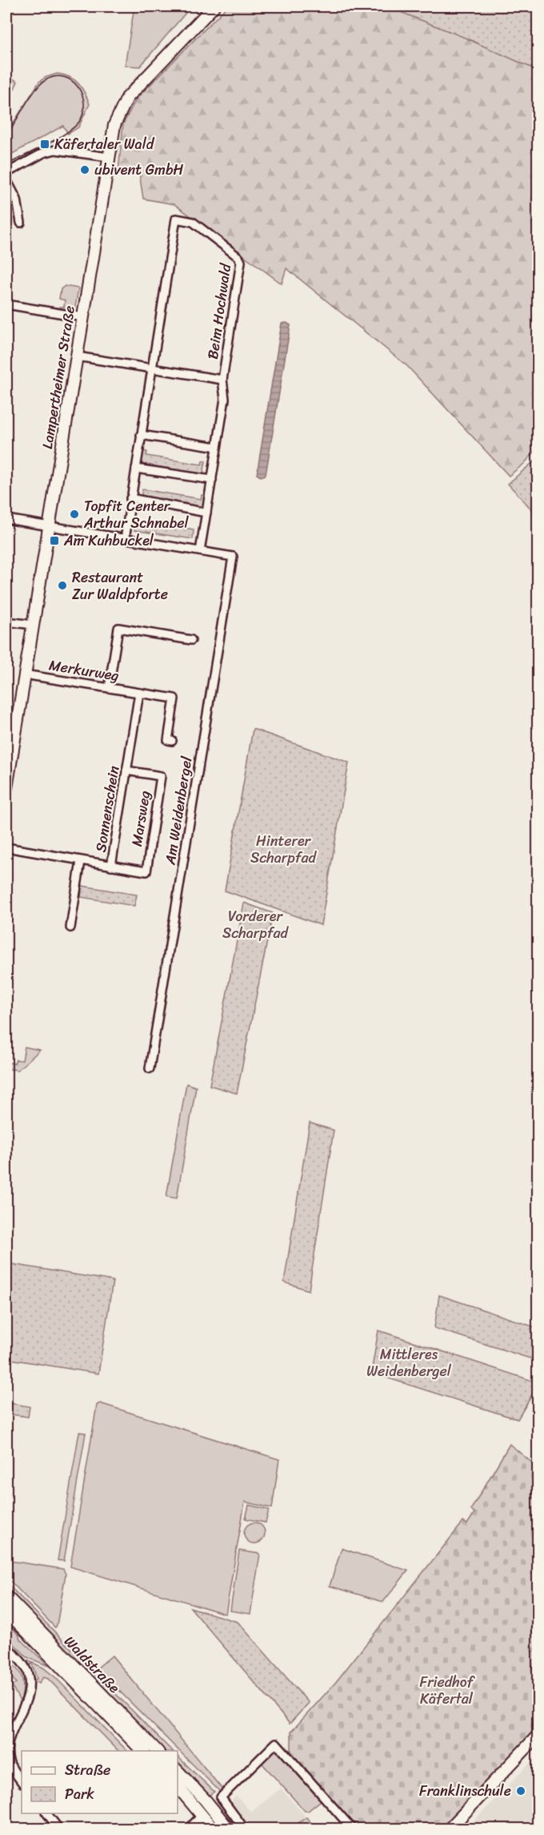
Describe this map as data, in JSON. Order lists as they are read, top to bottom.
{
  "streets": {
    "street": [
      "Beim Hochwald",
      "Lampertheimer Straße",
      "Merkurweg",
      "Sonnenschein",
      "Am Weidenbergel",
      "Marsweg",
      "Waldstraße"
    ]
  },
  "crossings": [
    ["Beim Hochwald", "Lampertheimer Straße"],
    ["Lampertheimer Straße", "Merkurweg"],
    ["Merkurweg", "Sonnenschein"],
    ["Sonnenschein", "Marsweg"]
  ],
  "parks": [
    "Hinterer Scharpfad",
    "Vorderer Scharpfad",
    "Mittleres Weidenbergel",
    "Friedhof Käfertal"
  ],
  "places": {
    "transit": ["Käfertaler Wald", "Am Kuhbuckel"],
    "other": [
      "ubivent GmbH",
      "Topfit Center Arthur Schnabel",
      "Restaurant Zur Waldpforte",
      "Franklinschule"
    ]
  },
  "legend": ["Straße", "Park"]
}
